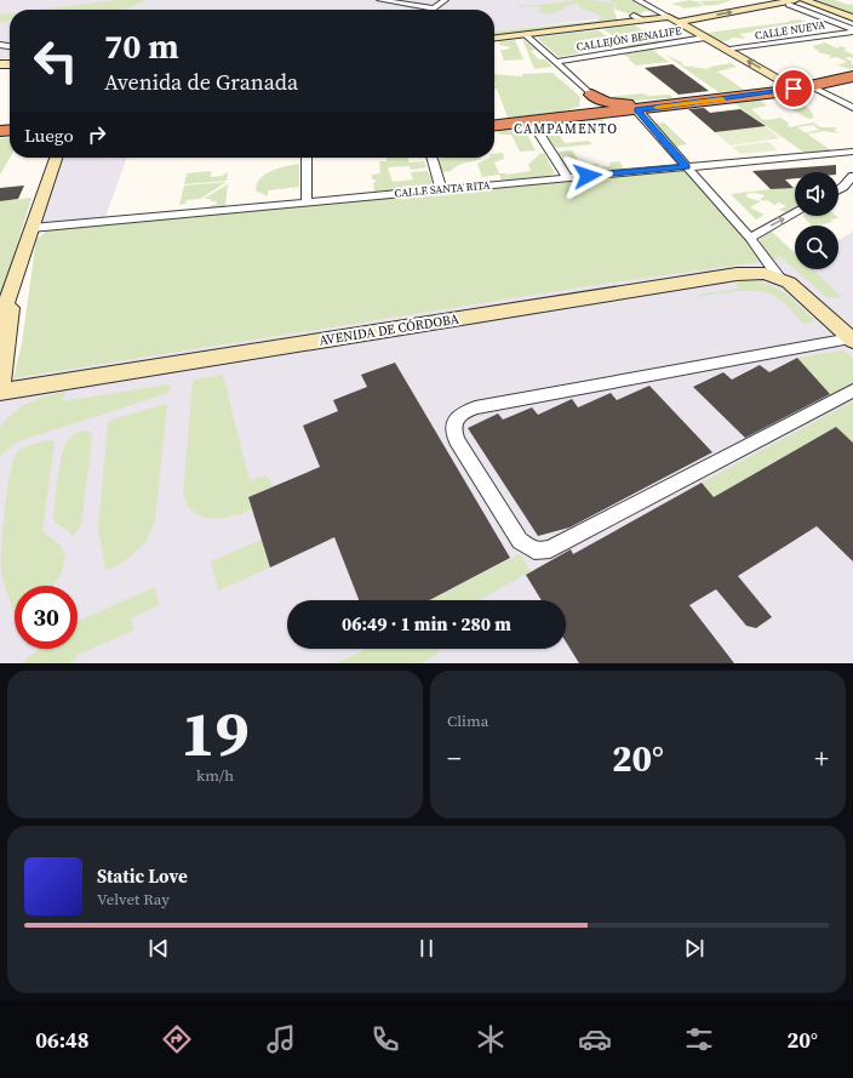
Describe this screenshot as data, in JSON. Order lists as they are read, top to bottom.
{
  "streets": {
    "street": [
      "CALLE NUEVA",
      "CALLEJÓN BENALIFE",
      "CALLE SANTA RITA",
      "AVENIDA DE CÓRDOBA"
    ]
  },
  "districts": ["CAMPAMENTO"],
  "page": {
    "turn": ["70 m", "Avenida de Granada"],
    "then": "Luego",
    "limit": "30",
    "trip": "06:49 · 1 min · 280 m",
    "tile": [
      ["19", "km/h"],
      "Clima"
    ],
    "heat": ["−", "20°", "+"],
    "song": ["Static Love", "Velvet Ray"],
    "tabs": ["06:48", "20°"]
  }
}
